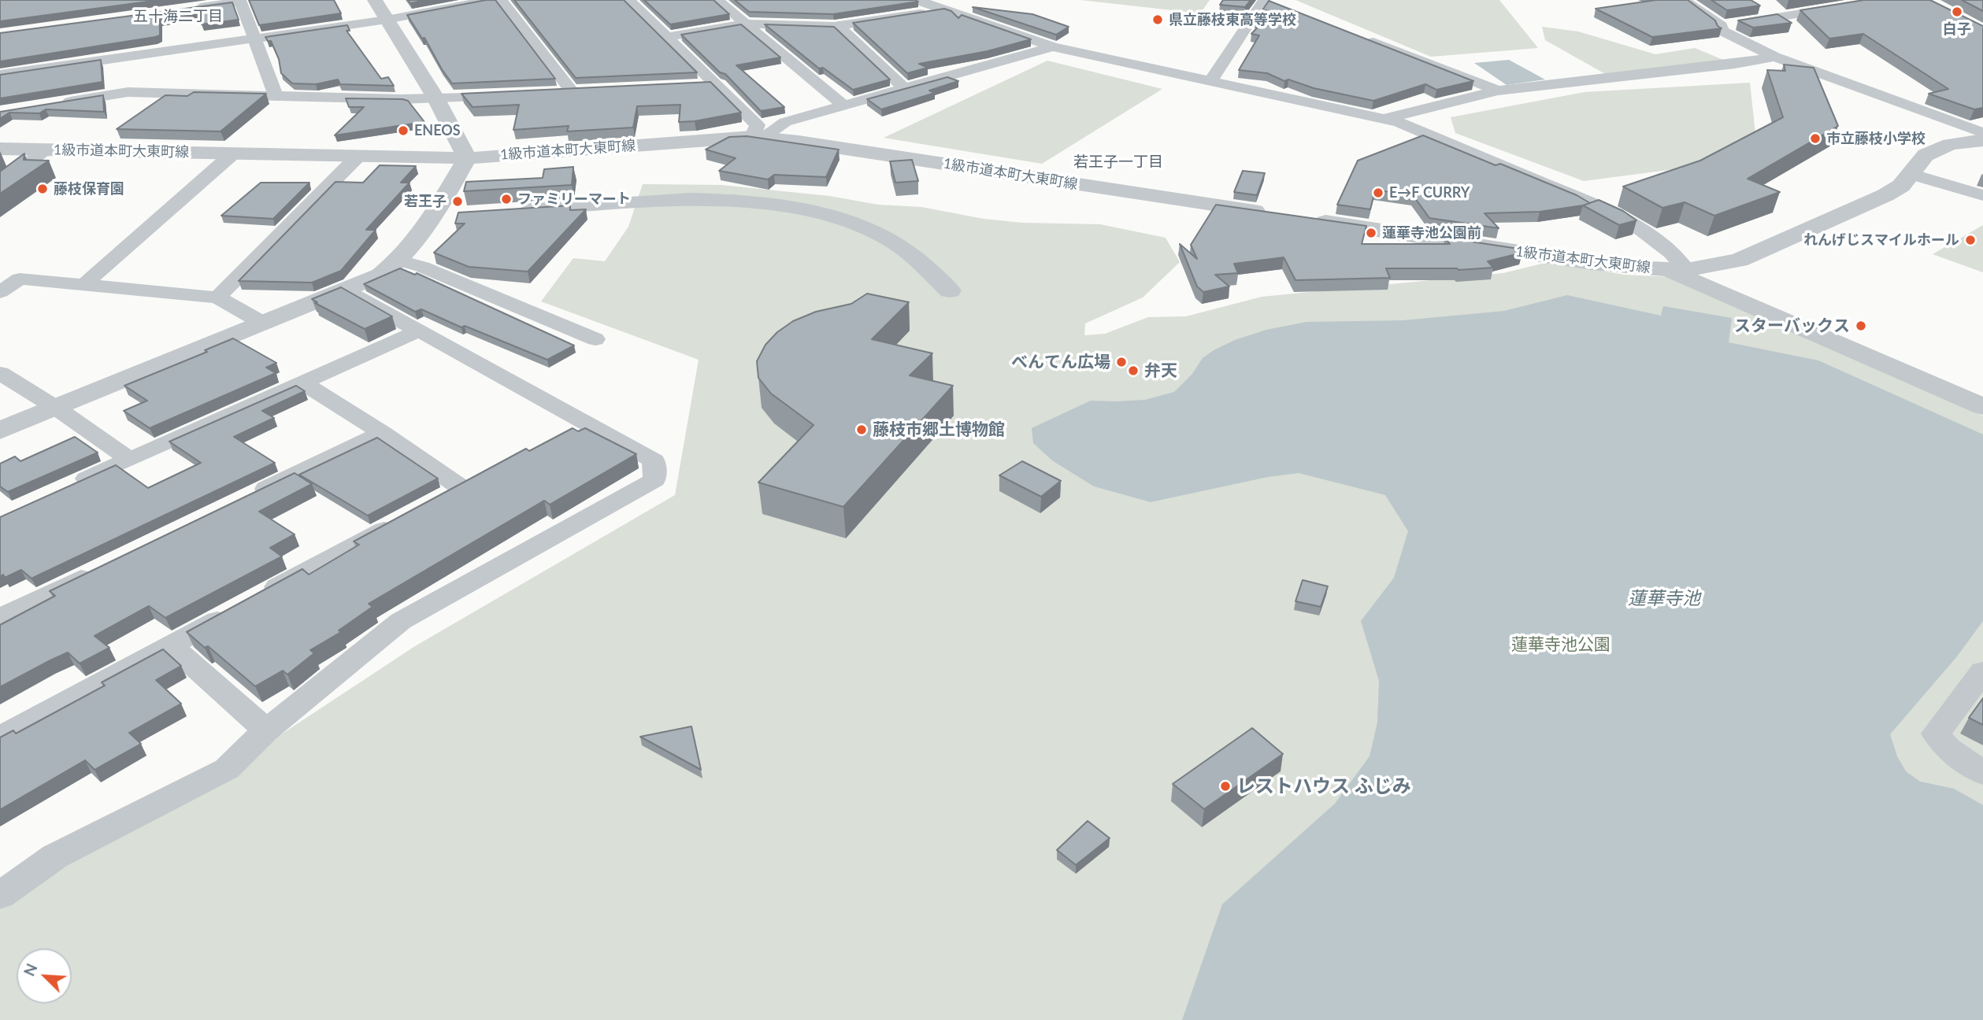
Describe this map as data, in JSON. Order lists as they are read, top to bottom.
{
  "streets": {
    "street": ["1級市道本町大東町線"]
  },
  "districts": ["五十海二丁目", "若王子一丁目"],
  "water": ["蓮華寺池"],
  "parks": ["蓮華寺池公園"],
  "places": [
    "白子",
    "県立藤枝東高等学校",
    "ENEOS",
    "市立藤枝小学校",
    "藤枝保育園",
    "E→F CURRY",
    "ファミリーマート",
    "若王子",
    "蓮華寺池公園前",
    "れんげじスマイルホール",
    "スターバックス",
    "べんてん広場",
    "弁天",
    "藤枝市郷土博物館",
    "レストハウス ふじみ"
  ],
  "north": "top left"
}
